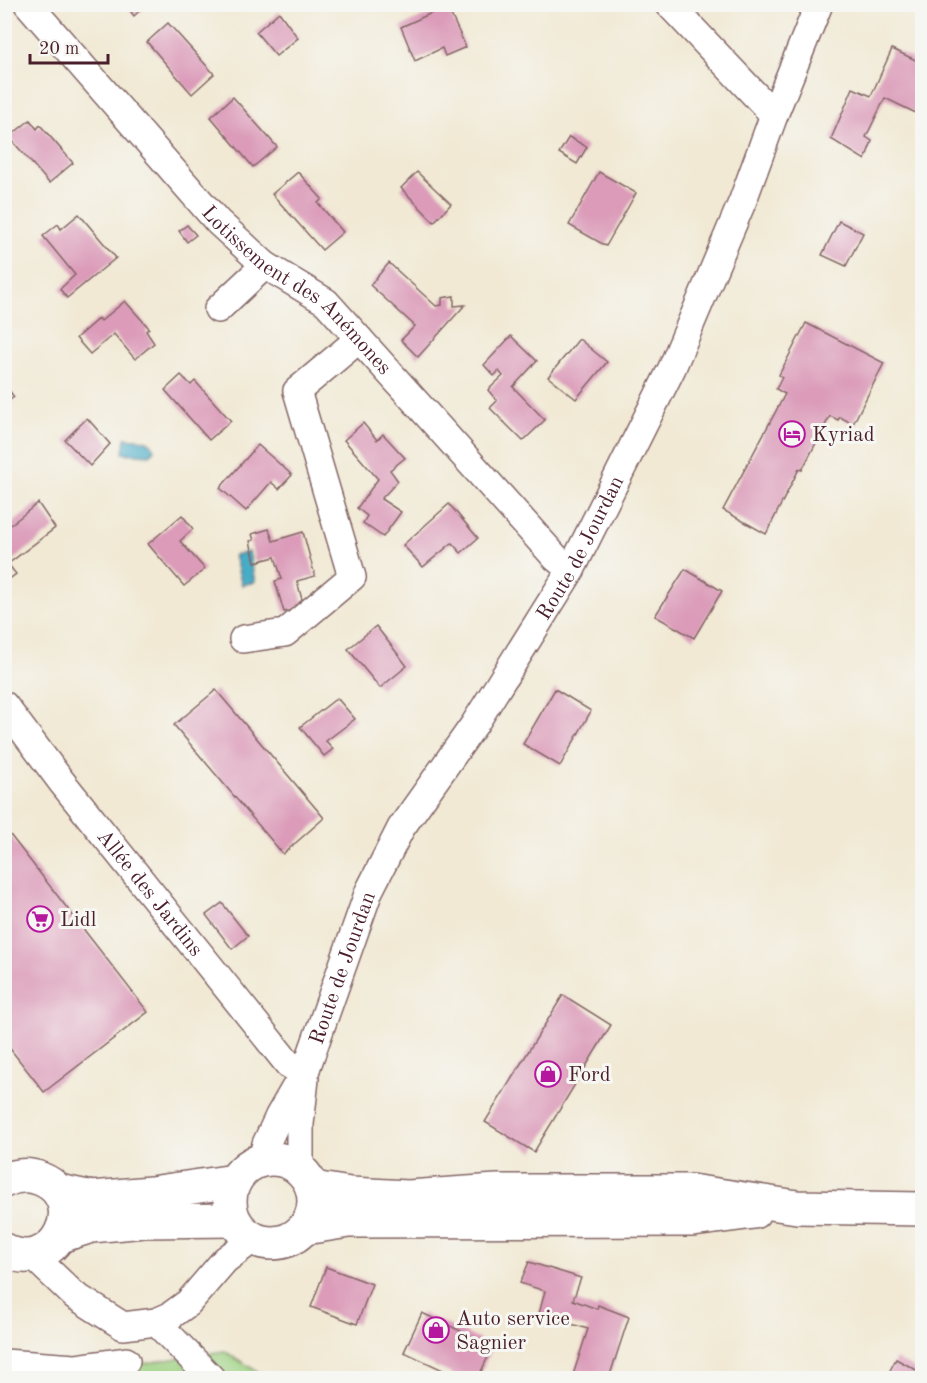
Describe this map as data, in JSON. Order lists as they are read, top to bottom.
{
  "streets": {
    "street": ["Lotissement des Anémones", "Route de Jourdan", "Allée des Jardins"]
  },
  "crossings": [
    ["Lotissement des Anémones", "Route de Jourdan"],
    ["Route de Jourdan", "Allée des Jardins"]
  ],
  "places": {
    "hotel": ["Kyriad"],
    "supermarket": ["Lidl"],
    "shop": ["Ford", "Auto service Sagnier"]
  },
  "scale_bar": "20 m"
}
